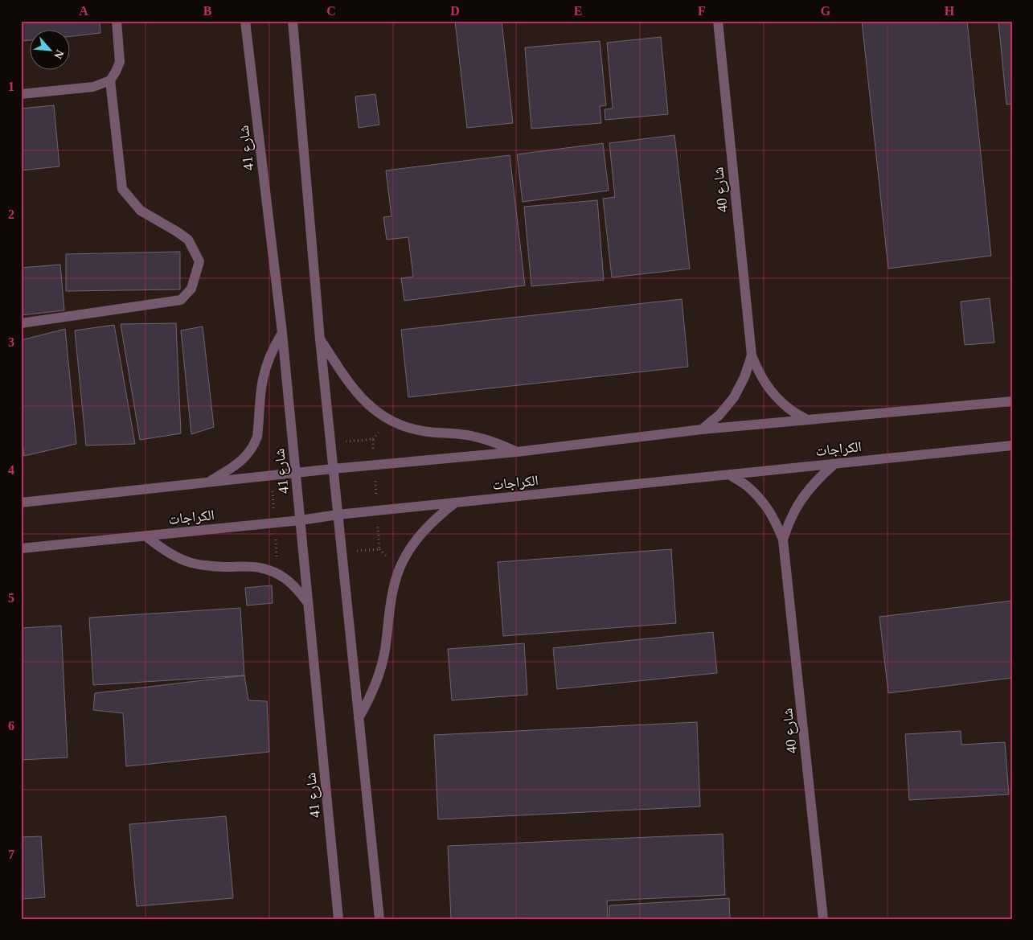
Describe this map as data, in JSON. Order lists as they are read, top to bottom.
{
  "streets": {
    "street": ["شارع 41", "شارع 40", "الكراجات"]
  },
  "crossings": [
    ["شارع 41", "الكراجات"],
    ["شارع 40", "الكراجات"]
  ],
  "north": "bottom right",
  "grid": {
    "columns": [
      "A",
      "B",
      "C",
      "D",
      "E",
      "F",
      "G",
      "H"
    ],
    "rows": [
      "1",
      "2",
      "3",
      "4",
      "5",
      "6",
      "7"
    ]
  }
}
